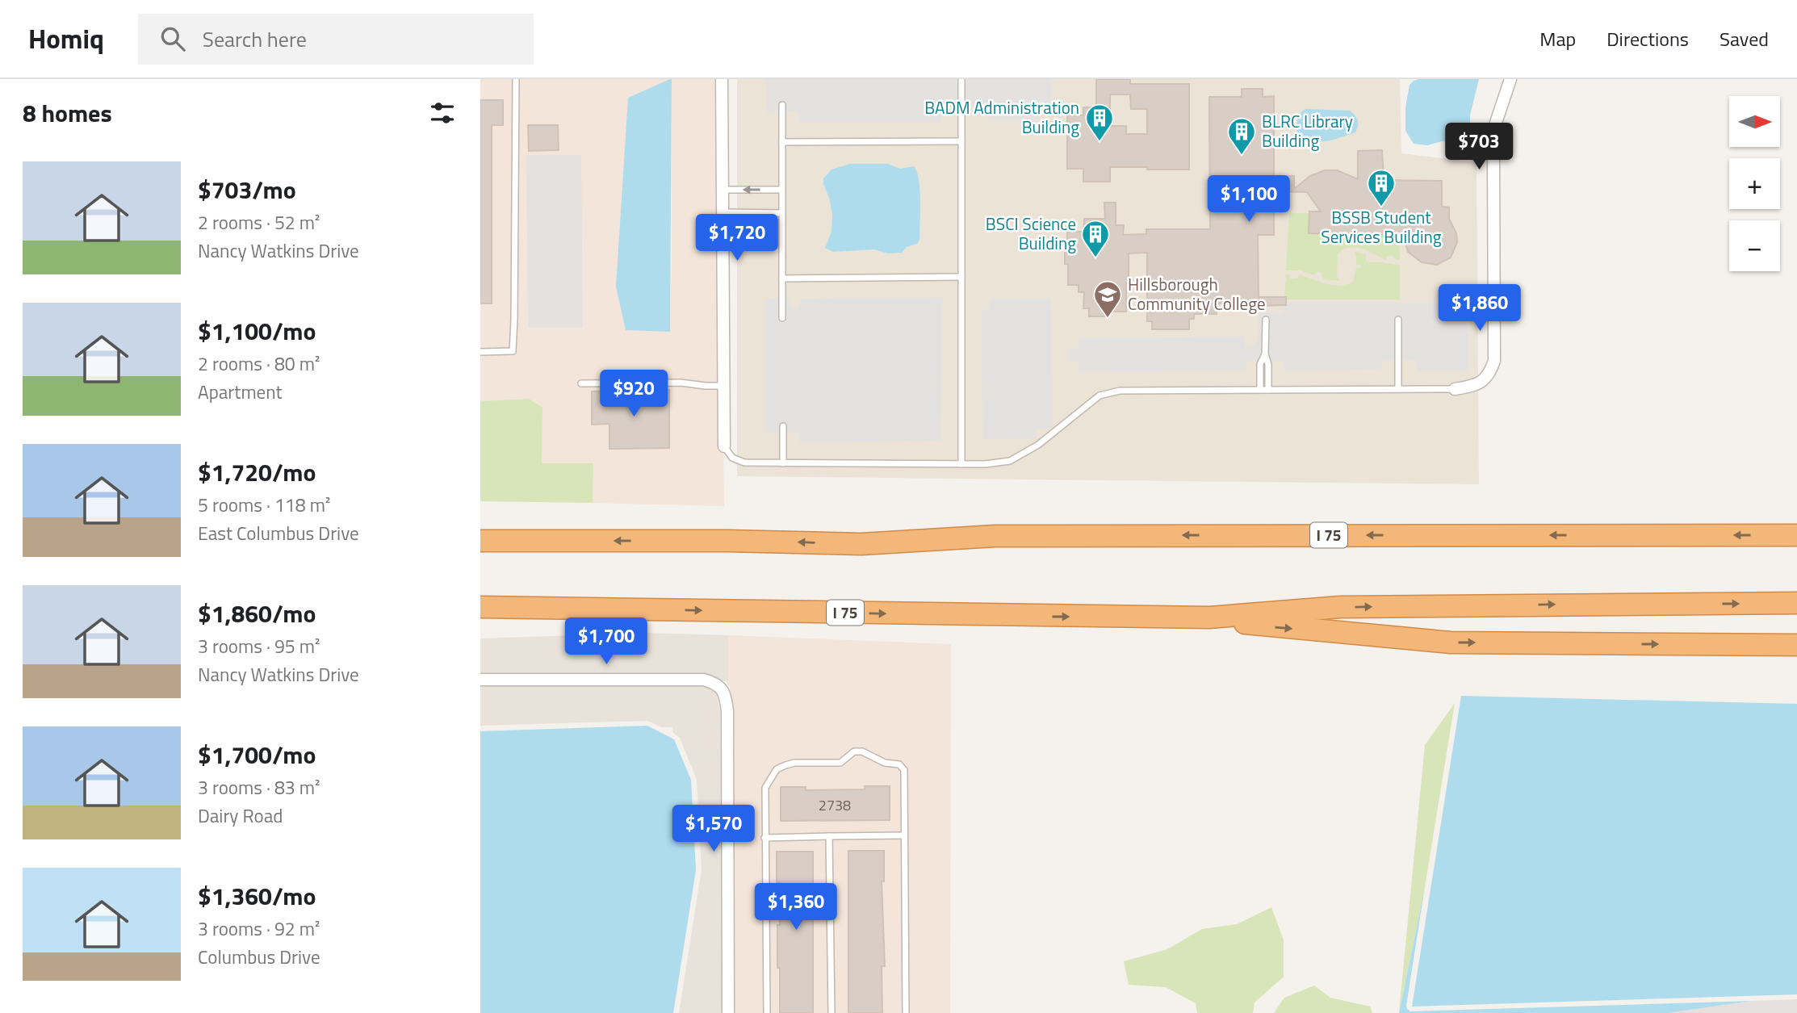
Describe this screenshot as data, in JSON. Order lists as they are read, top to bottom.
{
  "streets": {
    "highway": ["I 75"]
  },
  "places": {
    "building": [
      "BADM Administration Building",
      "BLRC Library Building",
      "BSSB Student Services Building",
      "BSCI Science Building"
    ],
    "school or university": ["Hillsborough Community College"]
  },
  "house_numbers": ["2738"],
  "north": "right",
  "page": {
    "header": "Homiq",
    "search": "Search here",
    "nav": ["Map", "Directions", "Saved"],
    "heading": "8 homes",
    "map_buttons": ["+", "−"],
    "price": [
      "$703",
      "$1,100",
      "$1,720",
      "$1,860",
      "$920",
      "$1,700",
      "$1,570",
      "$1,360"
    ],
    "list": [
      {
        "name": "$703/mo",
        "note": "2 rooms · 52 m² · Nancy Watkins Drive"
      },
      {
        "name": "$1,100/mo",
        "note": "2 rooms · 80 m² · Apartment"
      },
      {
        "name": "$1,720/mo",
        "note": "5 rooms · 118 m² · East Columbus Drive"
      },
      {
        "name": "$1,860/mo",
        "note": "3 rooms · 95 m² · Nancy Watkins Drive"
      },
      {
        "name": "$1,700/mo",
        "note": "3 rooms · 83 m² · Dairy Road"
      },
      {
        "name": "$1,360/mo",
        "note": "3 rooms · 92 m² · Columbus Drive"
      }
    ]
  }
}
